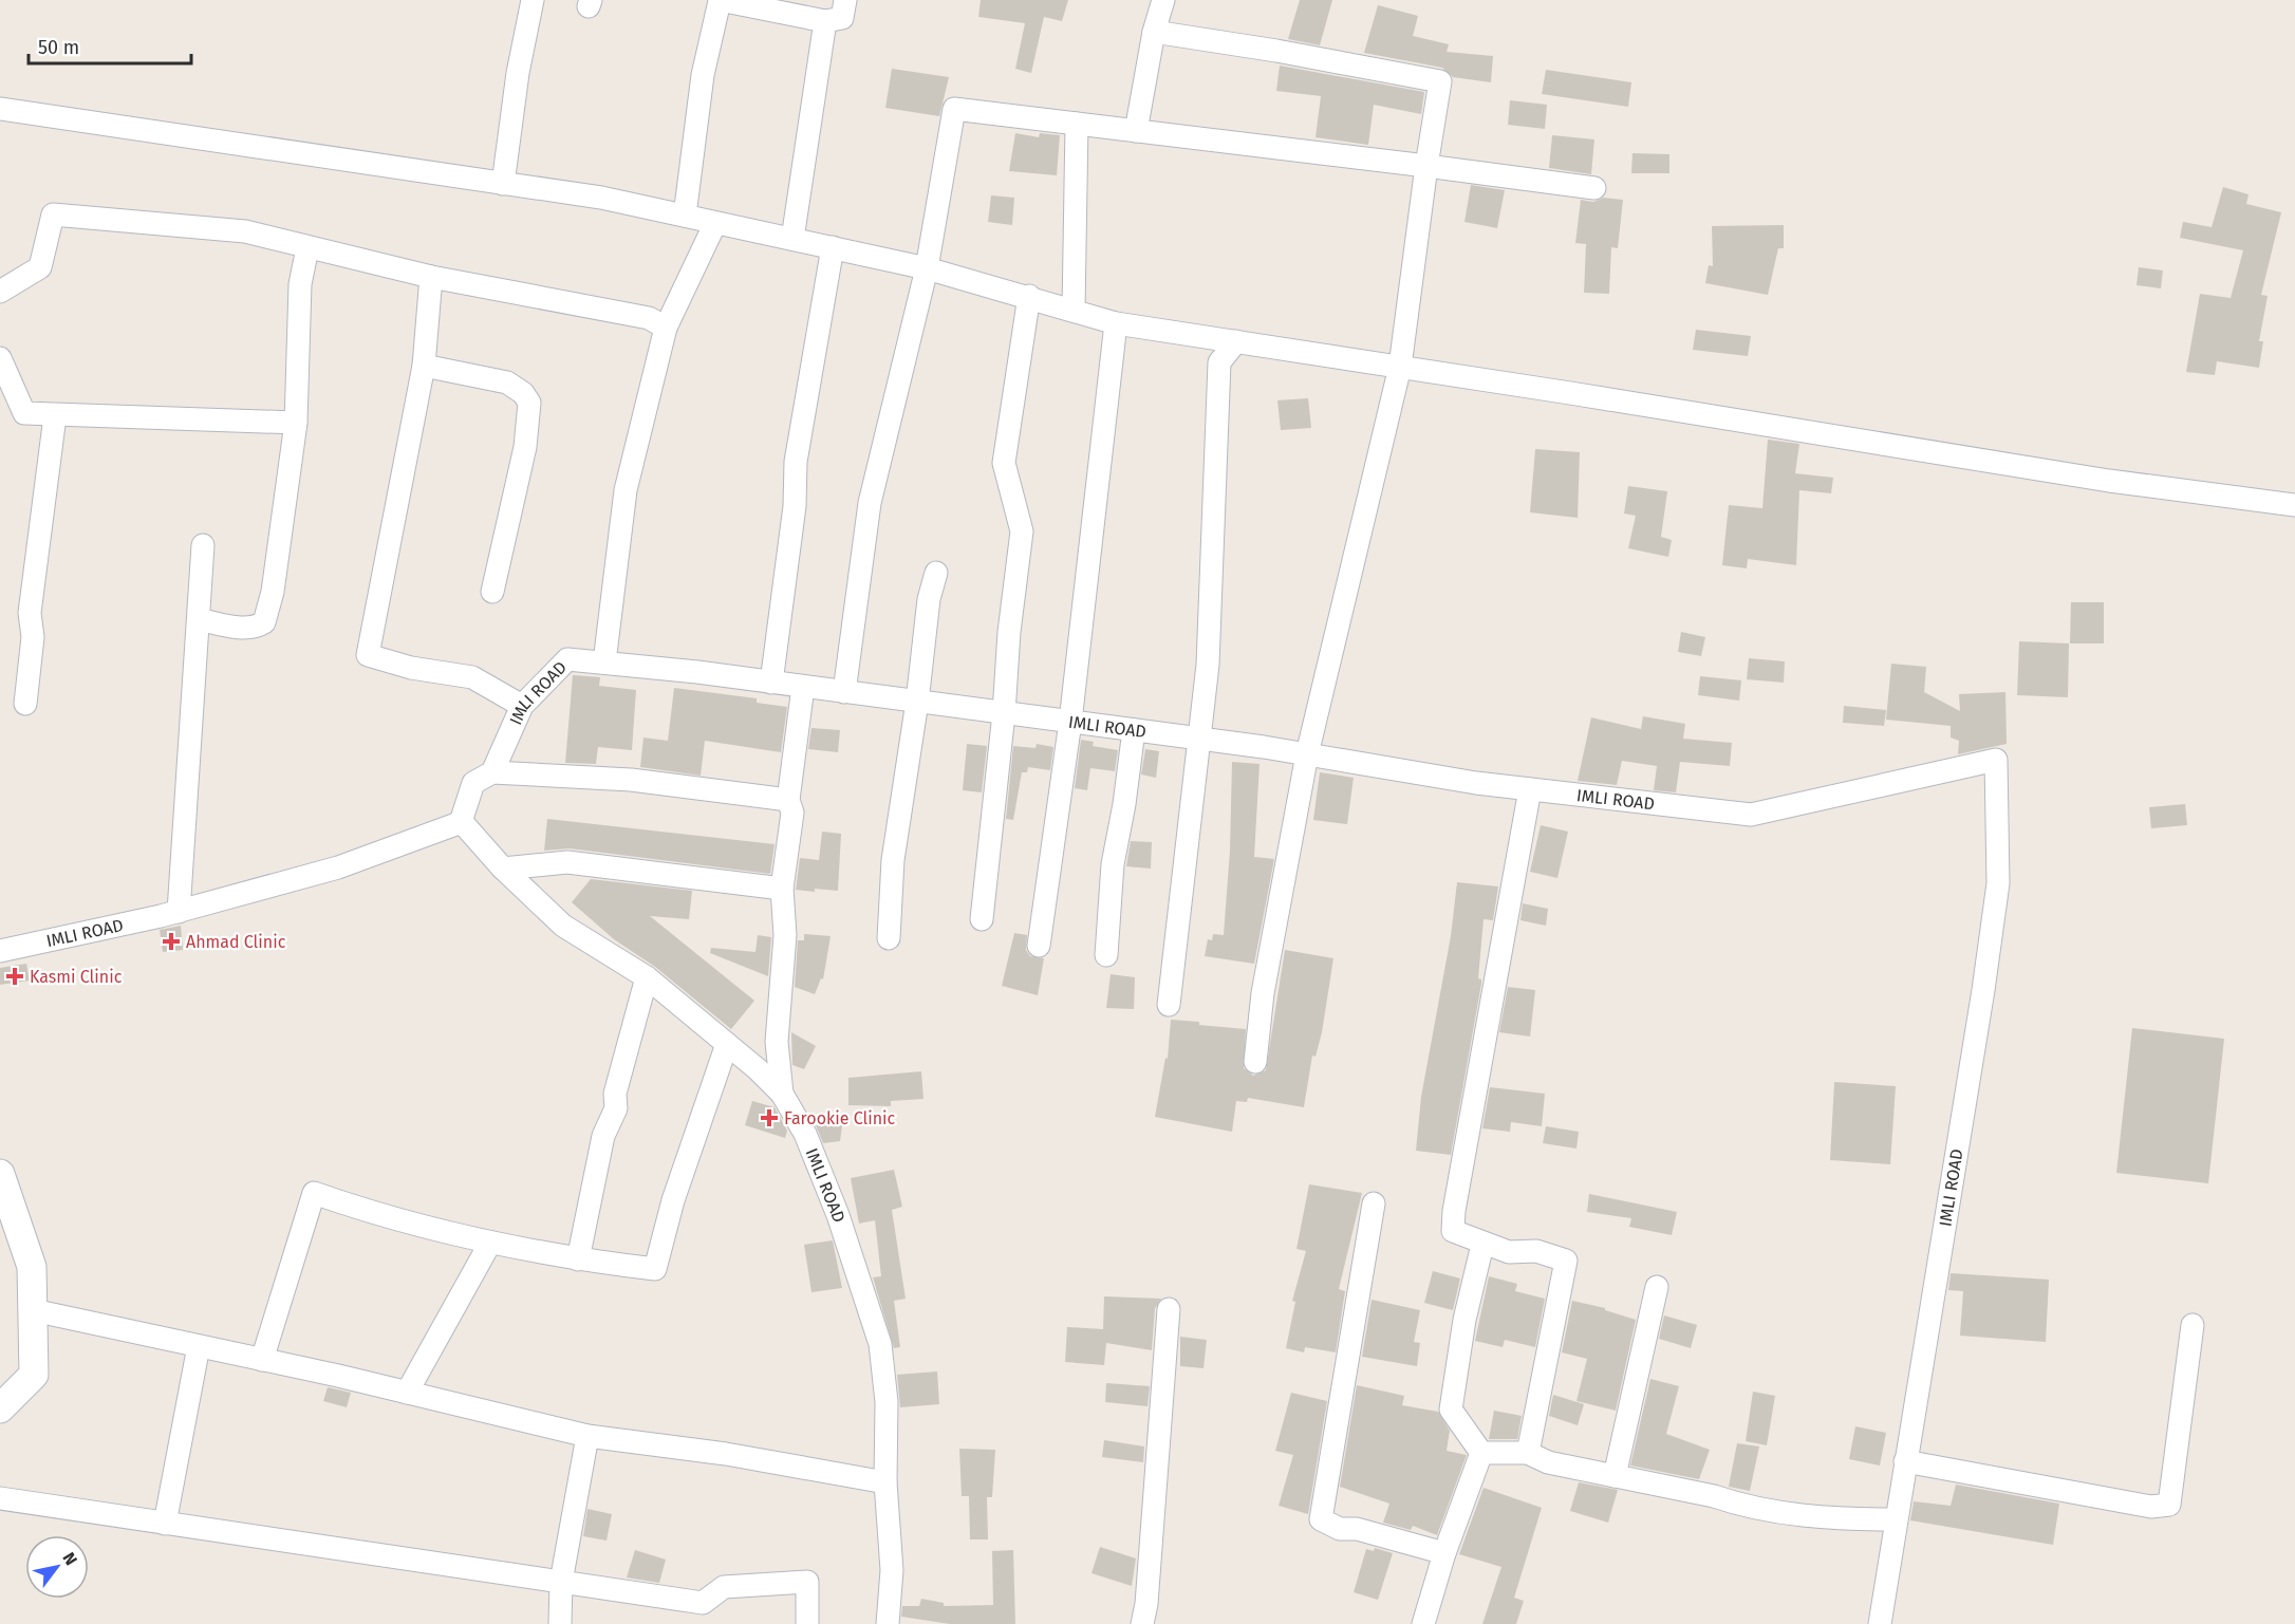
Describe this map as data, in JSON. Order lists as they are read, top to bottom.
{
  "streets": {
    "street": ["IMLI ROAD"]
  },
  "places": {
    "health": ["Ahmad Clinic", "Kasmi Clinic", "Farookie Clinic"]
  },
  "scale_bar": "50 m",
  "north": "top right"
}
